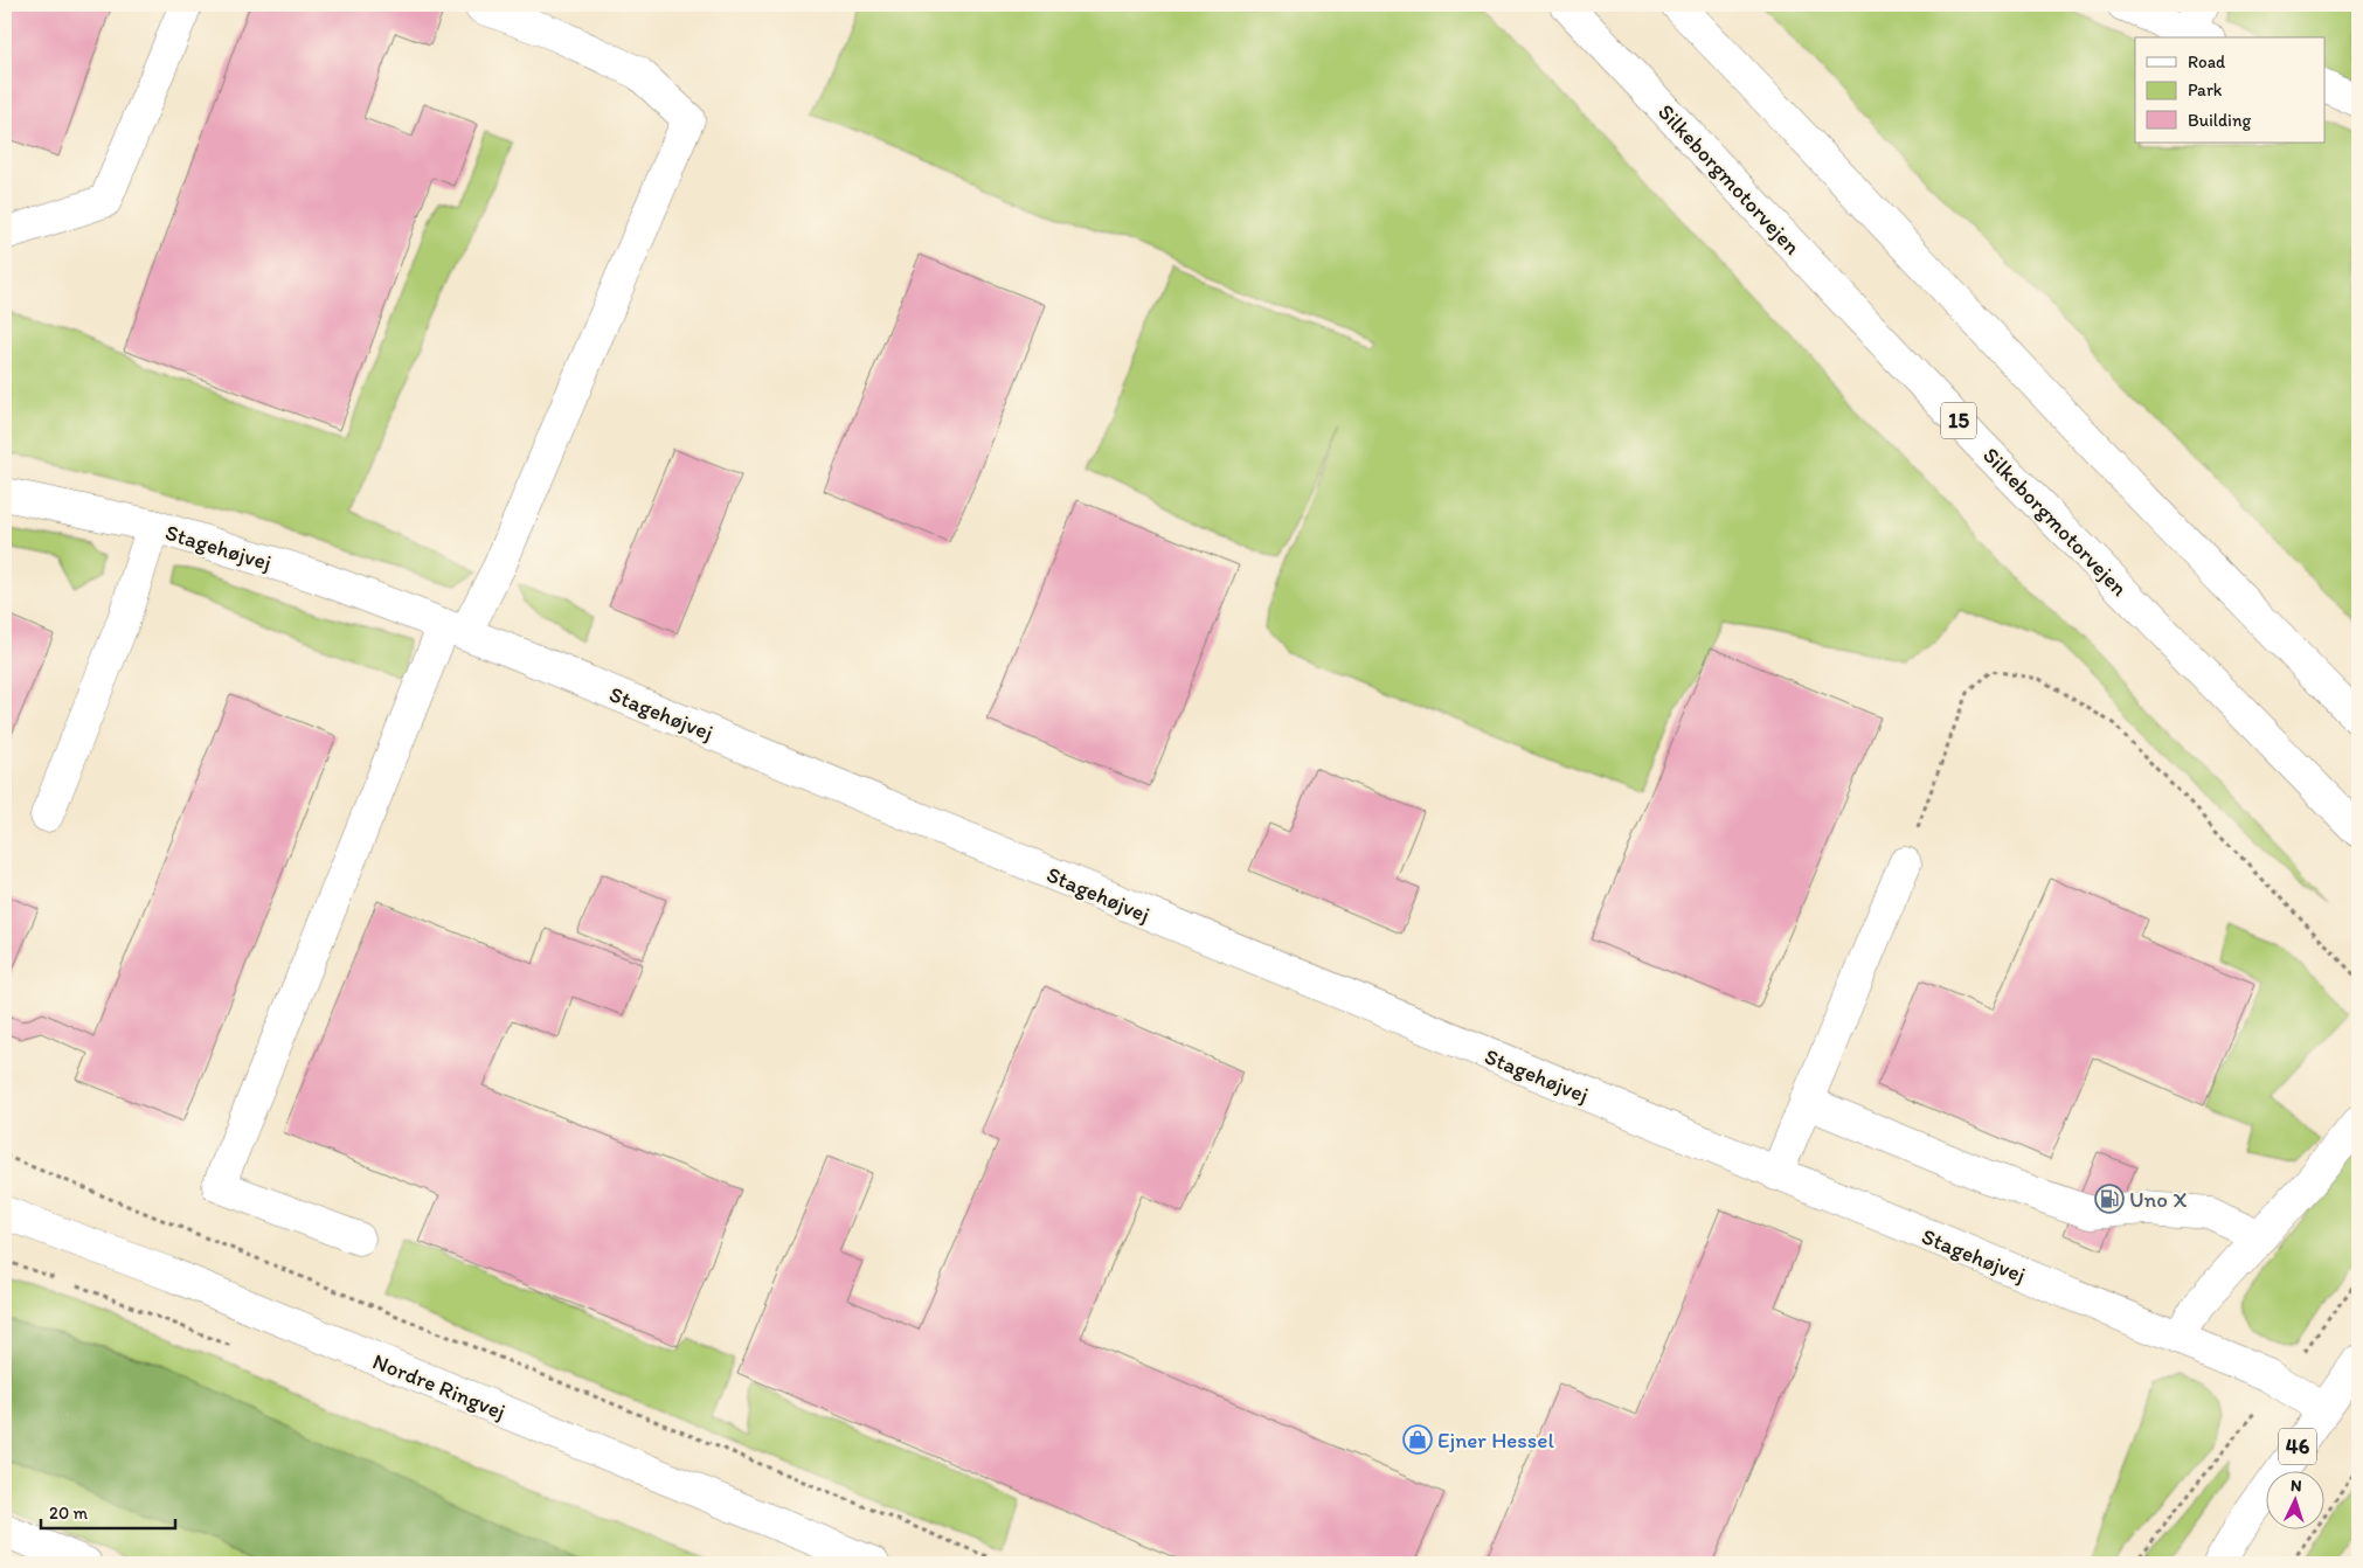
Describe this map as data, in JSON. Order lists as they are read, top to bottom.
{
  "streets": {
    "main road": [
      "Silkeborgmotorvejen",
      "15",
      "Stagehøjvej",
      "Nordre Ringvej",
      "46"
    ]
  },
  "crossings": [
    ["Stagehøjvej", "46"]
  ],
  "places": {
    "fuel station": ["Uno X"],
    "shop": ["Ejner Hessel"]
  },
  "legend": ["Road", "Park", "Building"],
  "scale_bar": "20 m",
  "north": "top"
}
